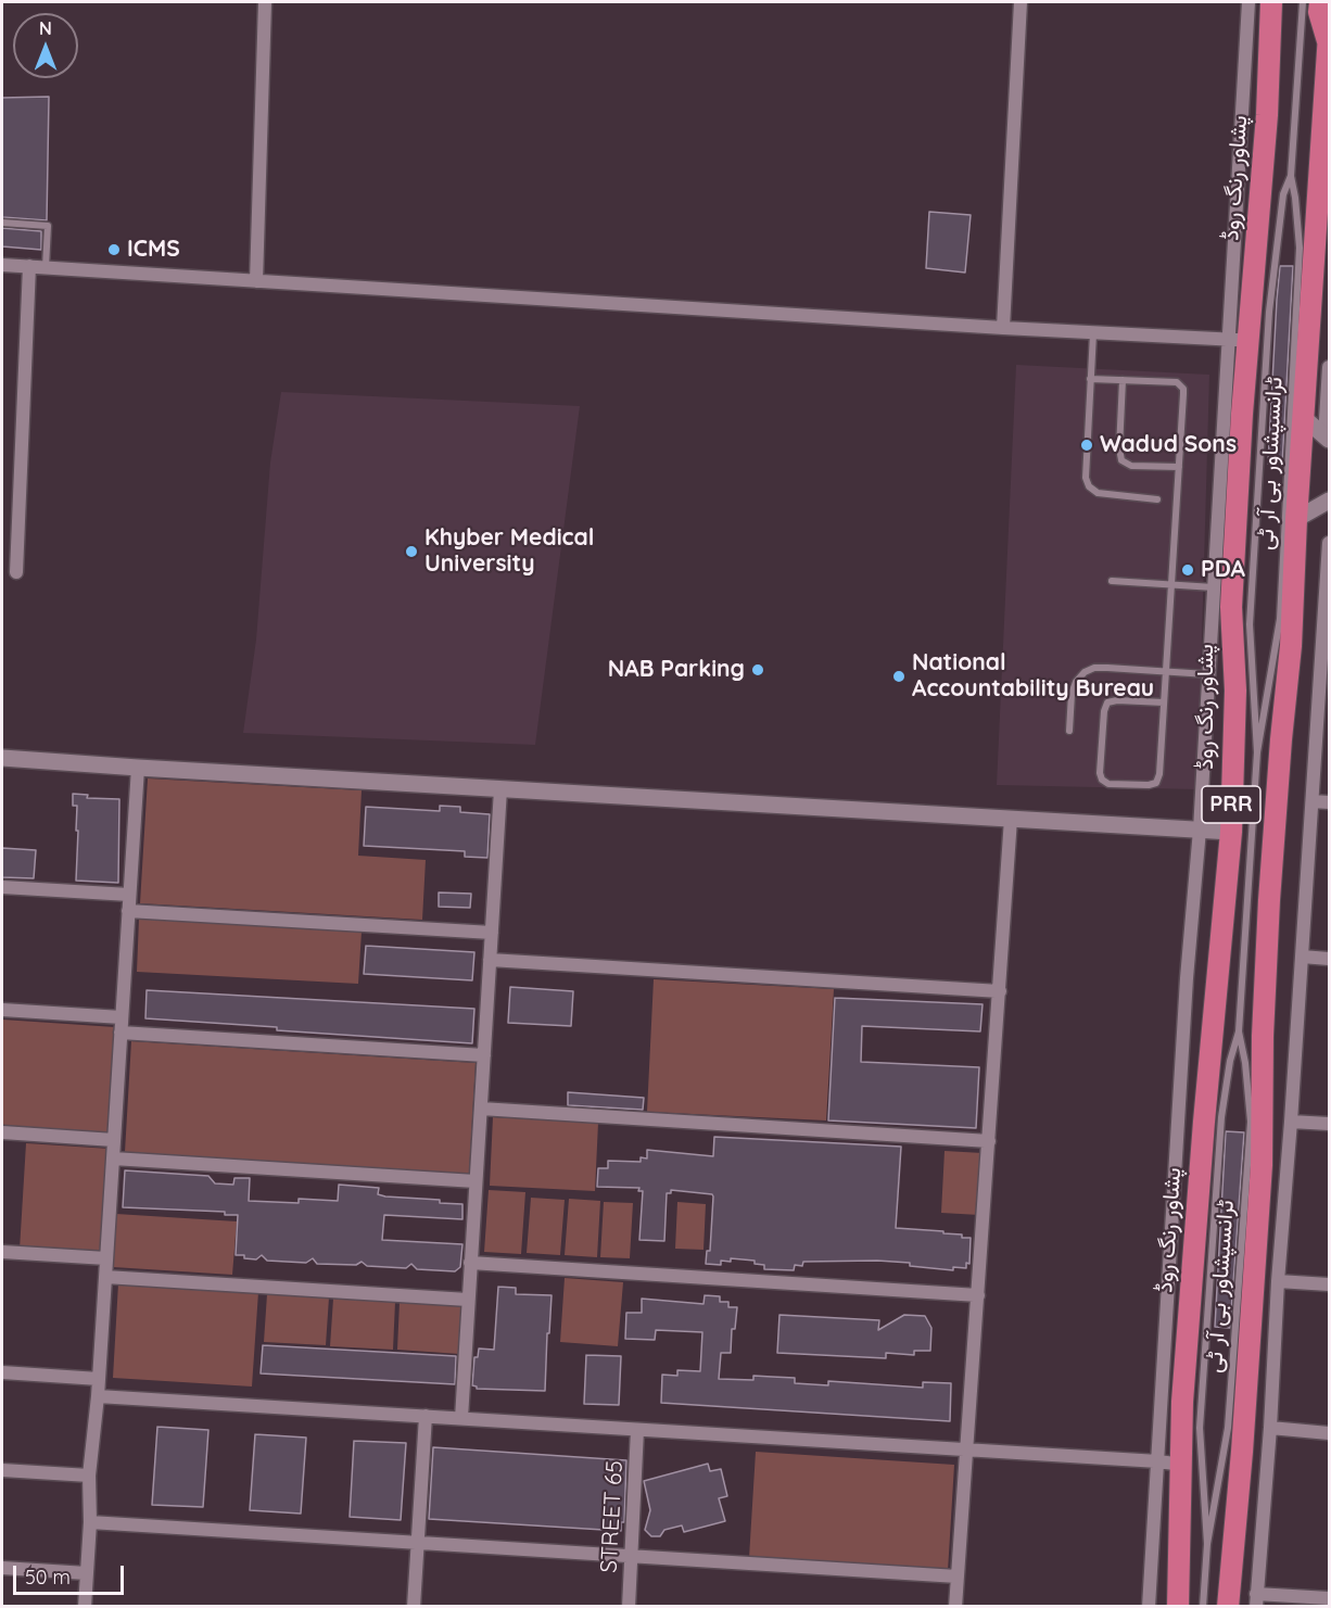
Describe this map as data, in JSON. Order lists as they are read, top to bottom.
{
  "streets": {
    "highway": ["پشاور رنگ روڈ", "PRR"],
    "street": ["STREET 65"],
    "lane": ["ٹرانسپشاور بی آر ٹی"]
  },
  "places": [
    "ICMS",
    "Wadud Sons",
    "Khyber Medical University",
    "PDA",
    "NAB Parking",
    "National Accountability Bureau"
  ],
  "scale_bar": "50 m",
  "north": "top"
}
